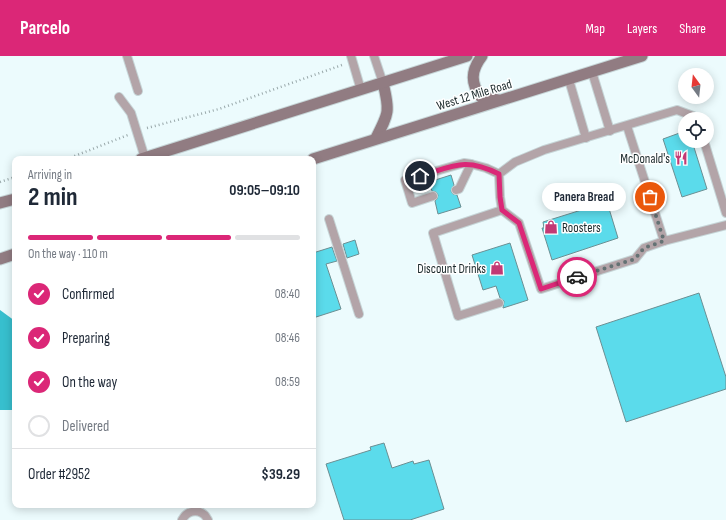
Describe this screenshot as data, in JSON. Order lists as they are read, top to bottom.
{
  "streets": {
    "main road": ["West 12 Mile Road"]
  },
  "places": {
    "restaurant": ["McDonald's"],
    "other": ["Panera Bread"],
    "shop": ["Roosters", "Discount Drinks"]
  },
  "north": "top",
  "page": {
    "header": "Parcelo",
    "nav": ["Map", "Layers", "Share"],
    "heading": ["2 min", "Arriving in", "09:05–09:10"],
    "panel": ["Order #2952", "$39.29"],
    "bubble": "Panera Bread",
    "bar": "On the way · 110 m",
    "list": [
      ["Confirmed", "08:40"],
      ["Preparing", "08:46"],
      ["On the way", "08:59"],
      "Delivered"
    ]
  }
}
